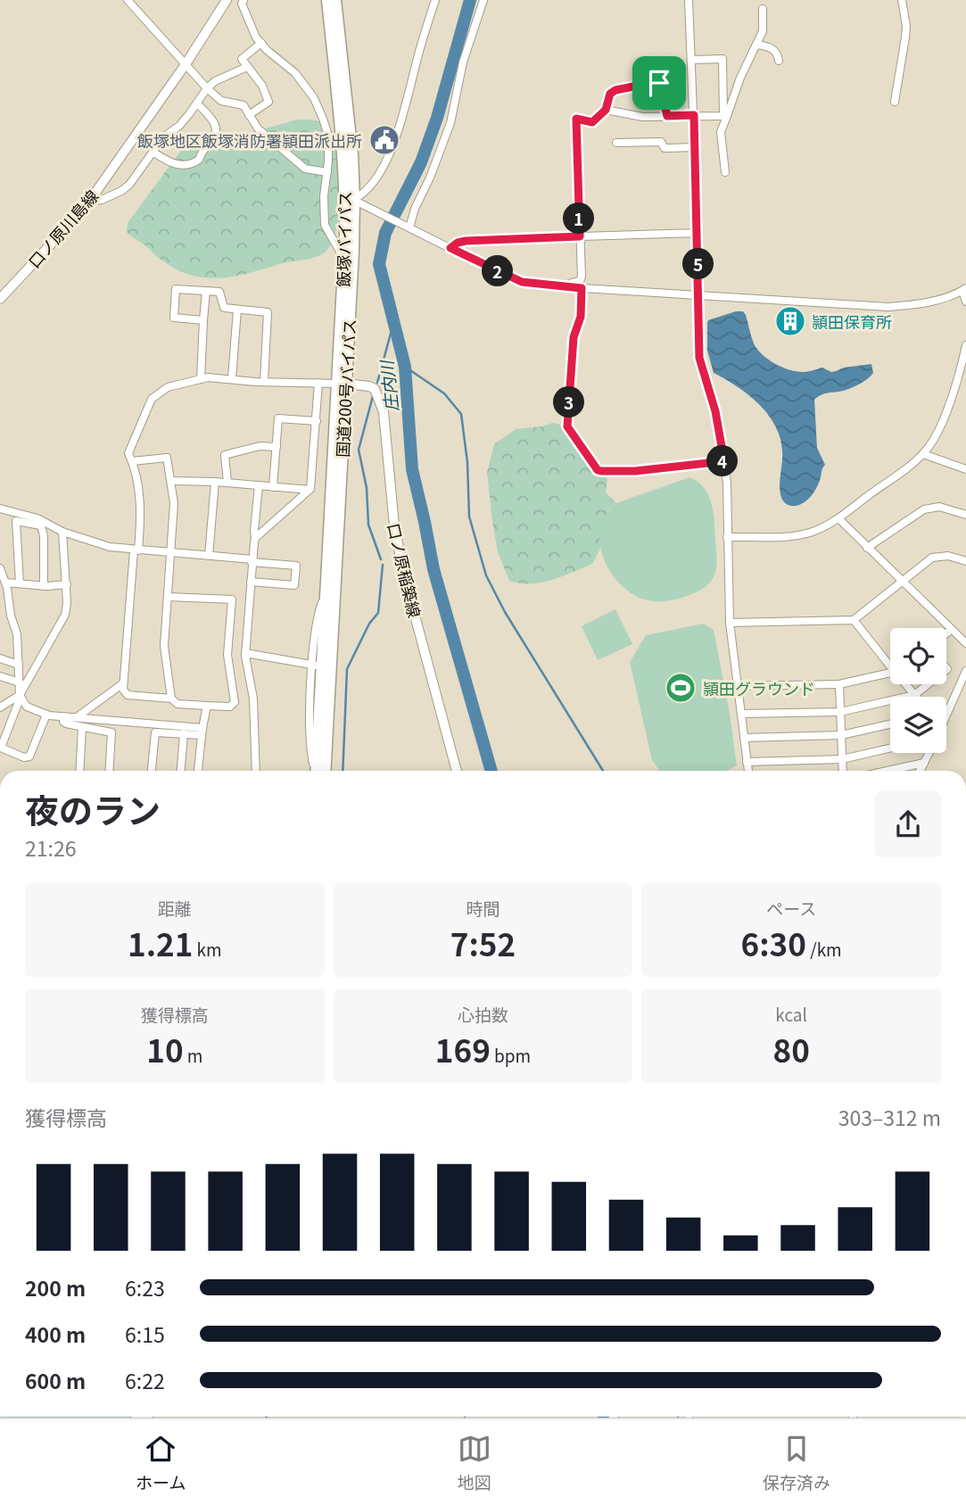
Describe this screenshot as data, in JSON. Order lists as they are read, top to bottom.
{
  "streets": {
    "highway": ["飯塚バイパス", "国道200号バイパス"],
    "main road": ["口ノ原川島線", "口ノ原稲築線"]
  },
  "crossings": [
    ["飯塚バイパス", "国道200号バイパス"],
    ["飯塚バイパス", "口ノ原稲築線"],
    ["国道200号バイパス", "口ノ原稲築線"]
  ],
  "water": ["庄内川"],
  "places": {
    "public building": ["飯塚地区飯塚消防署頴田派出所"],
    "building": ["頴田保育所"],
    "sports": ["頴田グラウンド"]
  },
  "page": {
    "pins": [
      "1",
      "5",
      "2",
      "3",
      "4"
    ],
    "heading": ["夜のラン", "21:26"],
    "stats": [
      ["距離", "1.21 km"],
      ["時間", "7:52"],
      ["ペース", "6:30 /km"],
      ["獲得標高", "10 m"],
      ["心拍数", "169 bpm"],
      ["kcal", "80"]
    ],
    "chart": ["獲得標高", "303–312 m"],
    "list": [
      {
        "name": "200 m",
        "note": "6:23"
      },
      {
        "name": "400 m",
        "note": "6:15"
      },
      {
        "name": "600 m",
        "note": "6:22"
      }
    ],
    "tabs": ["ホーム", "地図", "保存済み"]
  }
}
